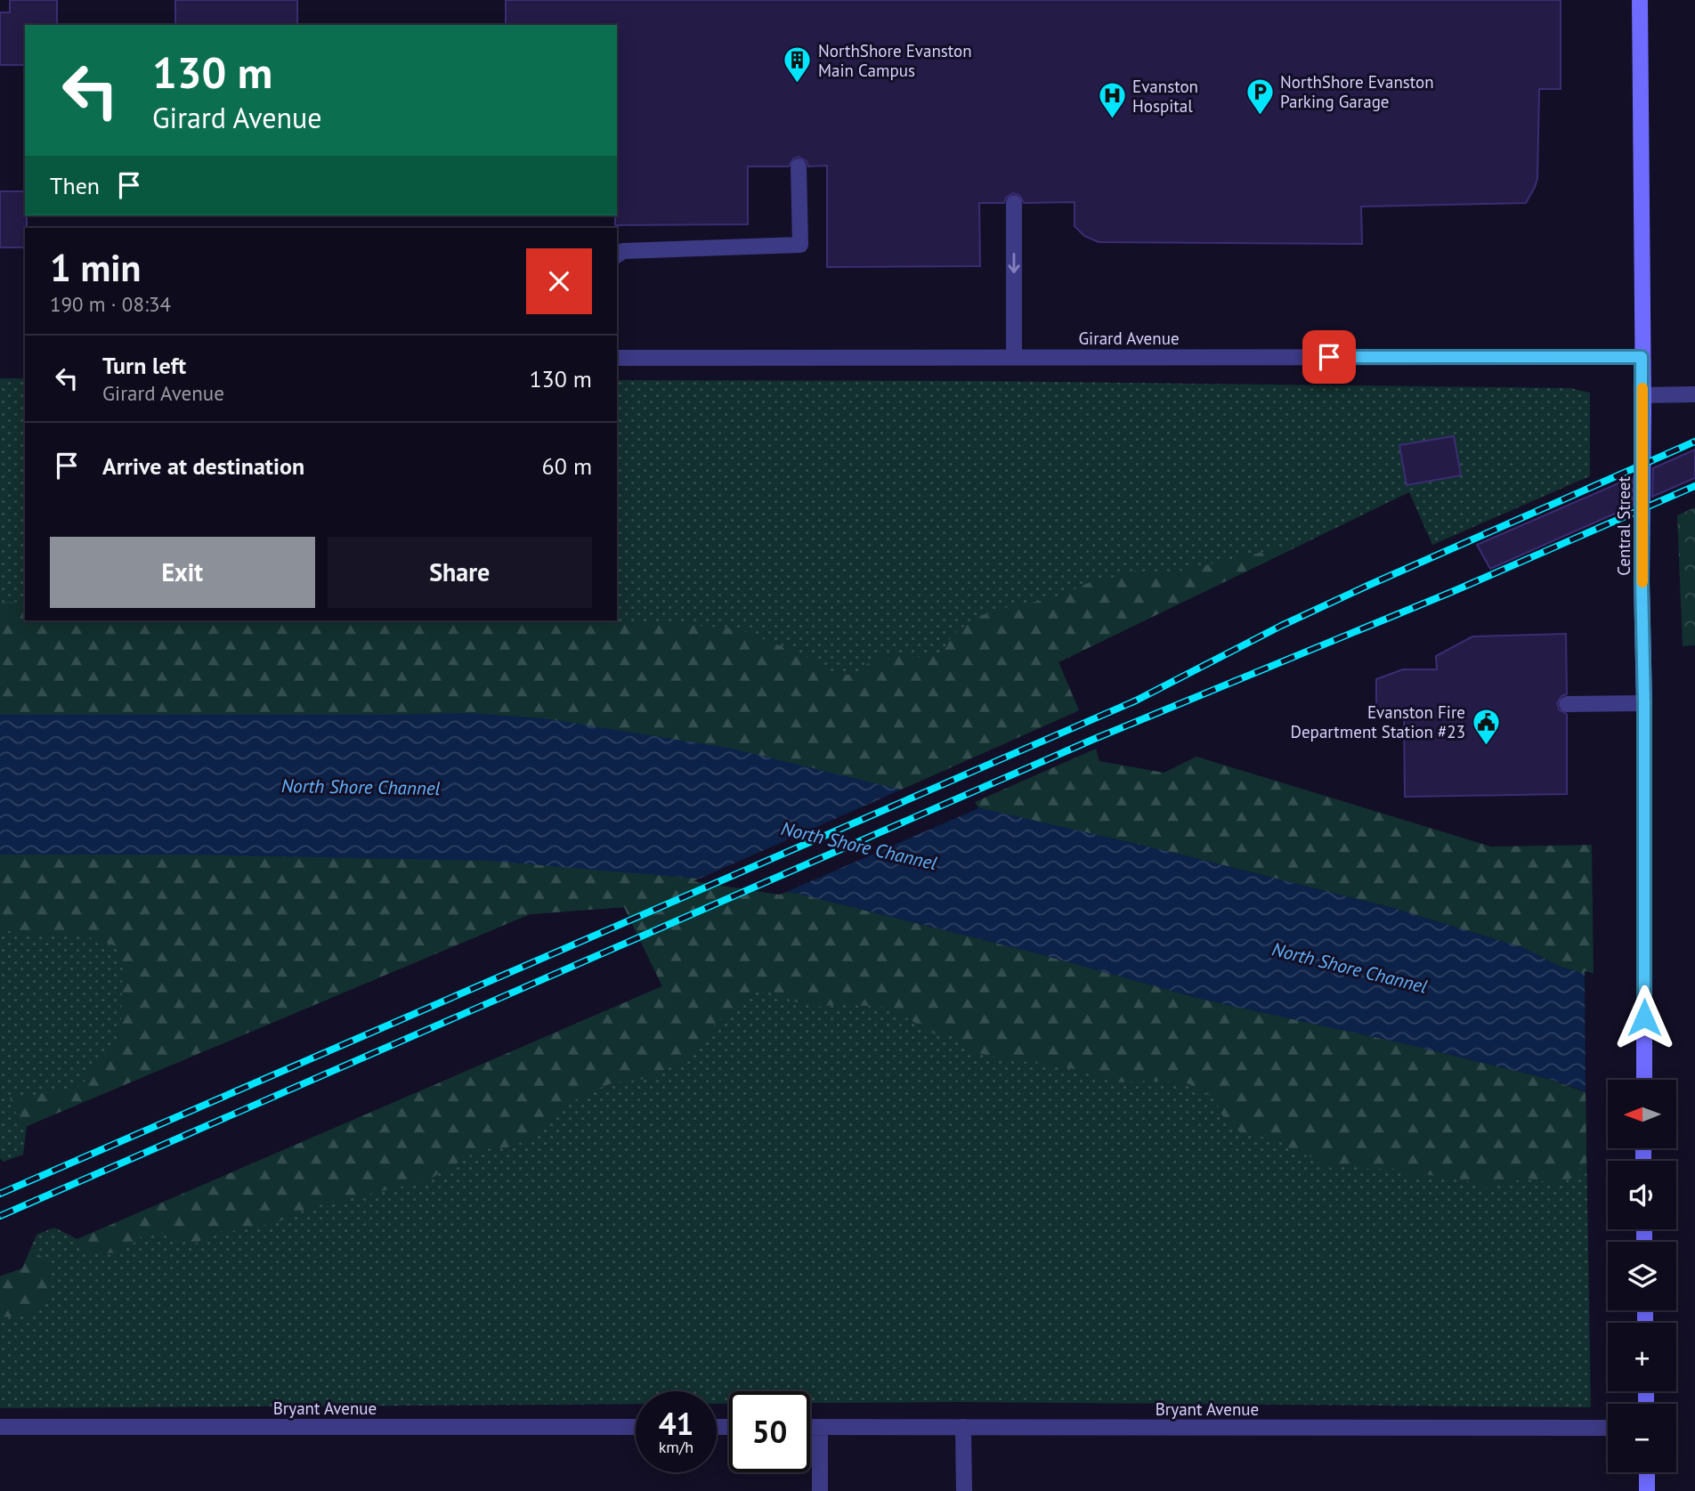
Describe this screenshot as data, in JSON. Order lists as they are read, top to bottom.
{
  "streets": {
    "main road": ["Central Street"],
    "street": ["Girard Avenue", "Bryant Avenue"]
  },
  "crossings": [
    ["Girard Avenue", "Central Street"]
  ],
  "water": ["North Shore Channel"],
  "places": {
    "building": ["NorthShore Evanston Main Campus"],
    "parking": ["NorthShore Evanston Parking Garage"],
    "hospital": ["Evanston Hospital"],
    "public building": ["Evanston Fire Department Station #23"]
  },
  "north": "left",
  "page": {
    "turn": ["130 m", "Girard Avenue"],
    "then": "Then",
    "heading": ["1 min", "190 m · 08:34"],
    "list": [
      {
        "name": "Turn left",
        "note": "Girard Avenue",
        "value": "130 m"
      },
      {
        "name": "Arrive at destination",
        "value": "60 m"
      }
    ],
    "buttons": ["Exit", "Share"],
    "map_buttons": ["+", "−"],
    "speed": "41 km/h",
    "limit": "50"
  }
}
